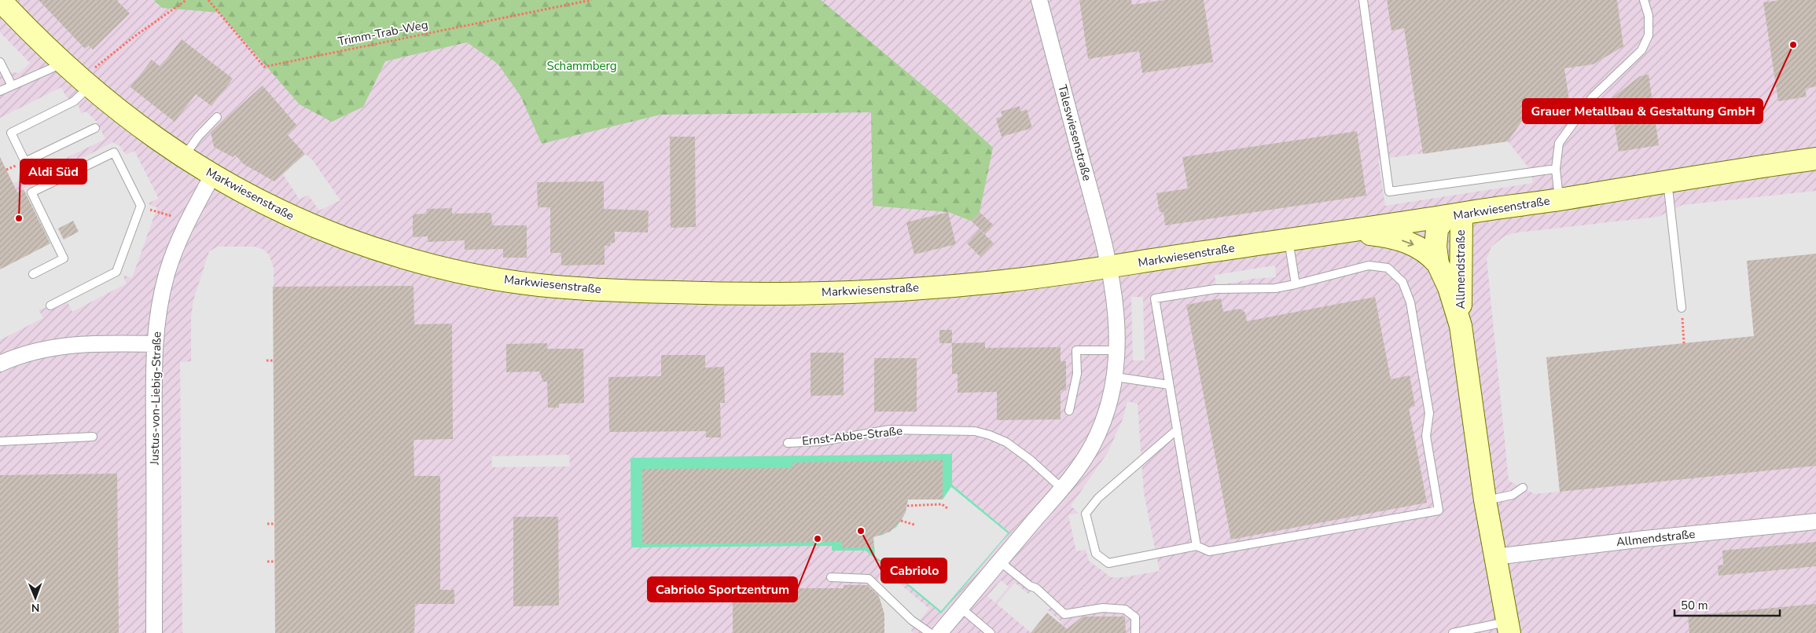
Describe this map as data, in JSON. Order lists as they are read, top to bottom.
{
  "streets": {
    "street": [
      "Täleswiesenstraße",
      "Markwiesenstraße",
      "Allmendstraße",
      "Justus-von-Liebig-Straße"
    ],
    "lane": ["Ernst-Abbe-Straße"],
    "path": ["Trimm-Trab-Weg"]
  },
  "crossings": [
    ["Täleswiesenstraße", "Markwiesenstraße"],
    ["Markwiesenstraße", "Allmendstraße"],
    ["Markwiesenstraße", "Justus-von-Liebig-Straße"]
  ],
  "parks": ["Schammberg"],
  "places": [
    "Grauer Metallbau & Gestaltung GmbH",
    "Aldi Süd",
    "Cabriolo",
    "Cabriolo Sportzentrum"
  ],
  "scale_bar": "50 m",
  "north": "bottom"
}
